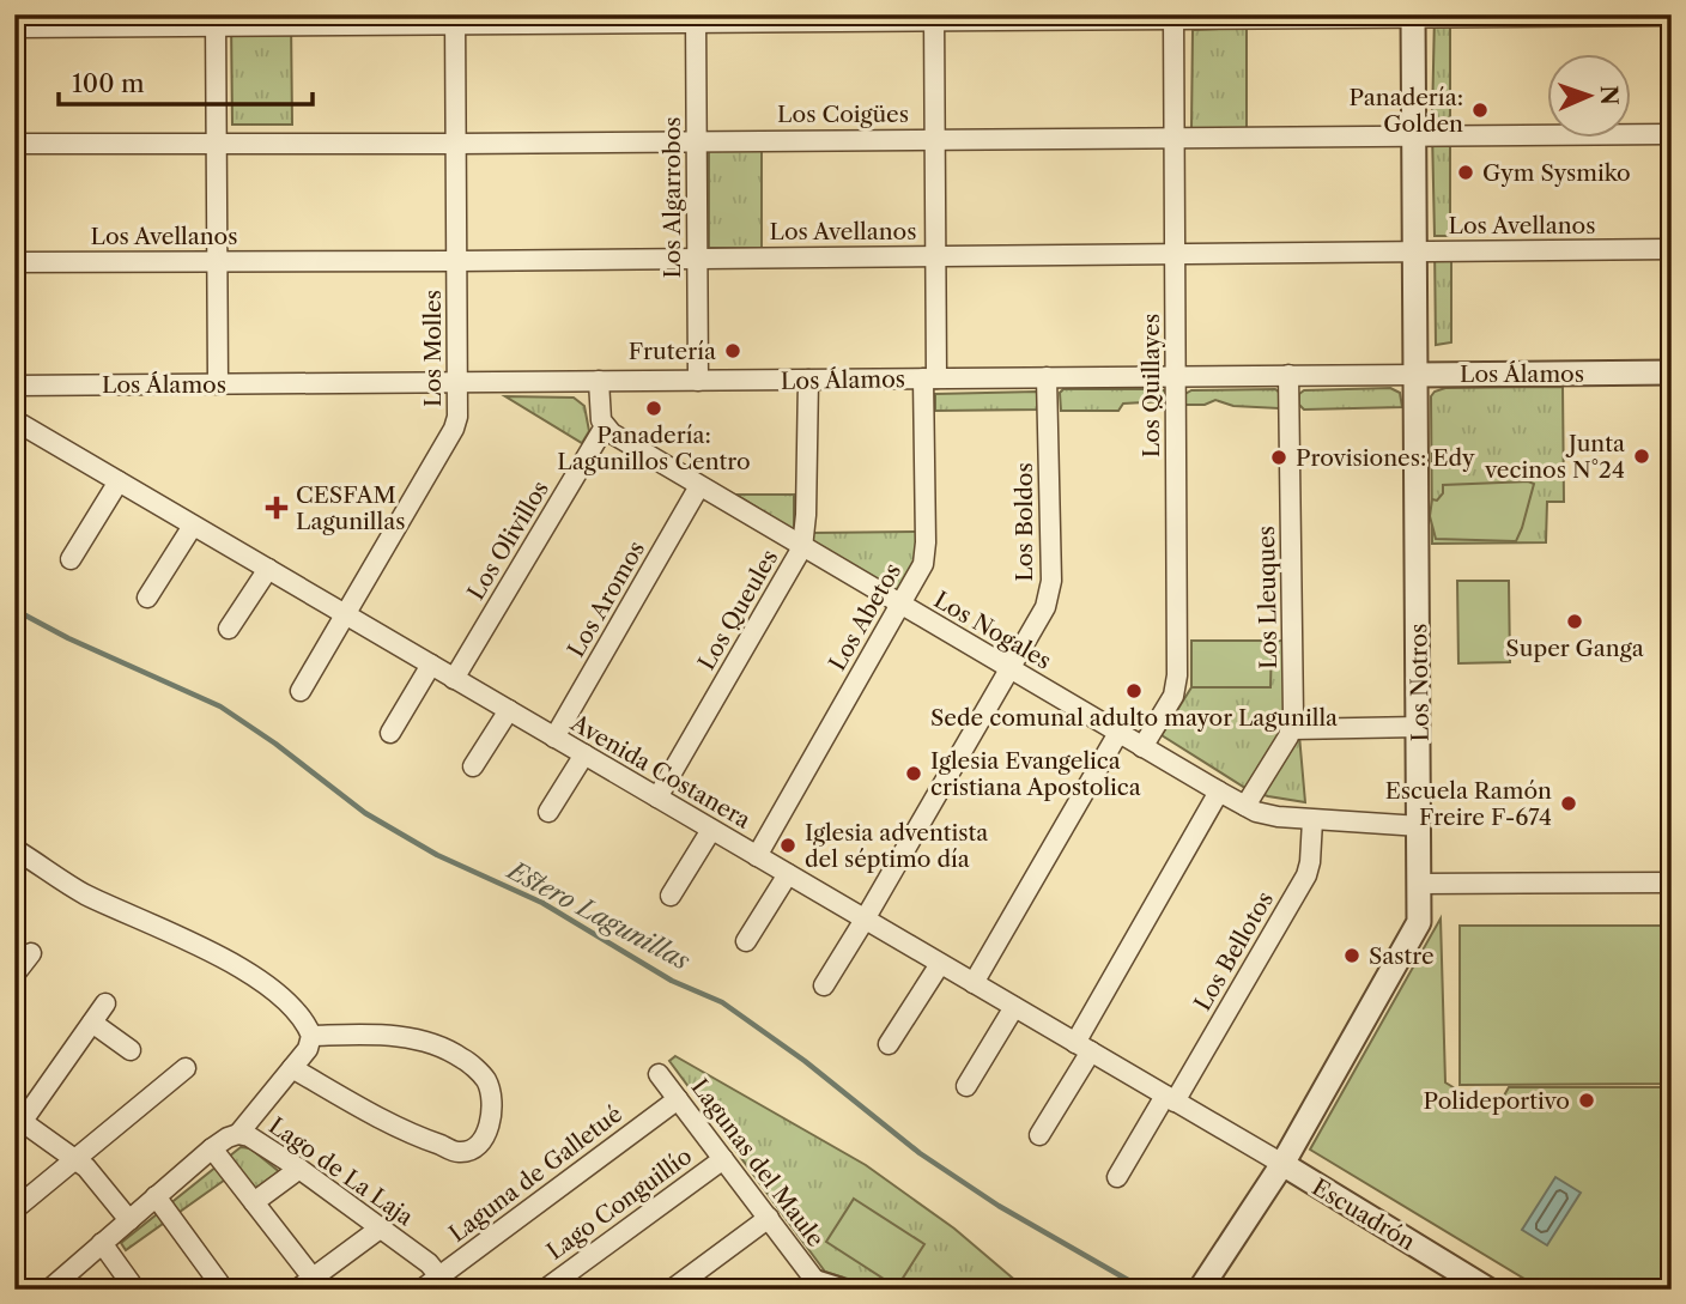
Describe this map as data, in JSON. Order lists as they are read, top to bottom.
{
  "streets": {
    "street": [
      "Los Coigües",
      "Los Algarrobos",
      "Los Avellanos",
      "Los Molles",
      "Los Álamos",
      "Los Quillayes",
      "Los Boldos",
      "Los Olivillos",
      "Los Lleuques",
      "Los Aromos",
      "Los Queules",
      "Los Abetos",
      "Los Nogales",
      "Los Notros",
      "Avenida Costanera",
      "Los Bellotos",
      "Lagunas del Maule",
      "Lago de La Laja",
      "Laguna de Galletué",
      "Lago Conguillío",
      "Escuadrón"
    ]
  },
  "crossings": [
    ["Los Coigües", "Los Algarrobos"],
    ["Los Coigües", "Los Molles"],
    ["Los Coigües", "Los Quillayes"],
    ["Los Coigües", "Los Abetos"],
    ["Los Coigües", "Los Notros"],
    ["Los Algarrobos", "Los Avellanos"],
    ["Los Algarrobos", "Los Álamos"],
    ["Los Avellanos", "Los Molles"],
    ["Los Avellanos", "Los Quillayes"],
    ["Los Avellanos", "Los Abetos"],
    ["Los Avellanos", "Los Notros"],
    ["Los Molles", "Los Álamos"],
    ["Los Molles", "Avenida Costanera"],
    ["Los Álamos", "Los Quillayes"],
    ["Los Álamos", "Los Boldos"],
    ["Los Álamos", "Los Lleuques"],
    ["Los Álamos", "Los Queules"],
    ["Los Álamos", "Los Abetos"],
    ["Los Álamos", "Los Notros"],
    ["Los Quillayes", "Los Nogales"],
    ["Los Boldos", "Los Nogales"],
    ["Los Boldos", "Avenida Costanera"],
    ["Los Olivillos", "Los Nogales"],
    ["Los Olivillos", "Avenida Costanera"],
    ["Los Aromos", "Los Nogales"],
    ["Los Aromos", "Avenida Costanera"],
    ["Los Queules", "Los Nogales"],
    ["Los Queules", "Avenida Costanera"],
    ["Los Abetos", "Los Nogales"],
    ["Los Abetos", "Avenida Costanera"],
    ["Los Nogales", "Los Notros"],
    ["Los Nogales", "Los Bellotos"],
    ["Los Notros", "Avenida Costanera"],
    ["Los Notros", "Escuadrón"],
    ["Avenida Costanera", "Los Bellotos"],
    ["Avenida Costanera", "Escuadrón"],
    ["Lagunas del Maule", "Laguna de Galletué"],
    ["Lagunas del Maule", "Lago Conguillío"],
    ["Lago de La Laja", "Laguna de Galletué"]
  ],
  "water": ["Estero Lagunillas"],
  "places": {
    "other": [
      "Panadería: Golden",
      "Gym Sysmiko",
      "Frutería",
      "Panadería: Lagunillos Centro",
      "Junta vecinos N°24",
      "Provisiones: Edy",
      "Super Ganga",
      "Sede comunal adulto mayor Lagunilla",
      "Iglesia Evangelica cristiana Apostolica",
      "Escuela Ramón Freire F-674",
      "Iglesia adventista del séptimo día",
      "Sastre",
      "Polideportivo"
    ],
    "health": ["CESFAM Lagunillas"]
  },
  "scale_bar": "100 m",
  "north": "right"
}
